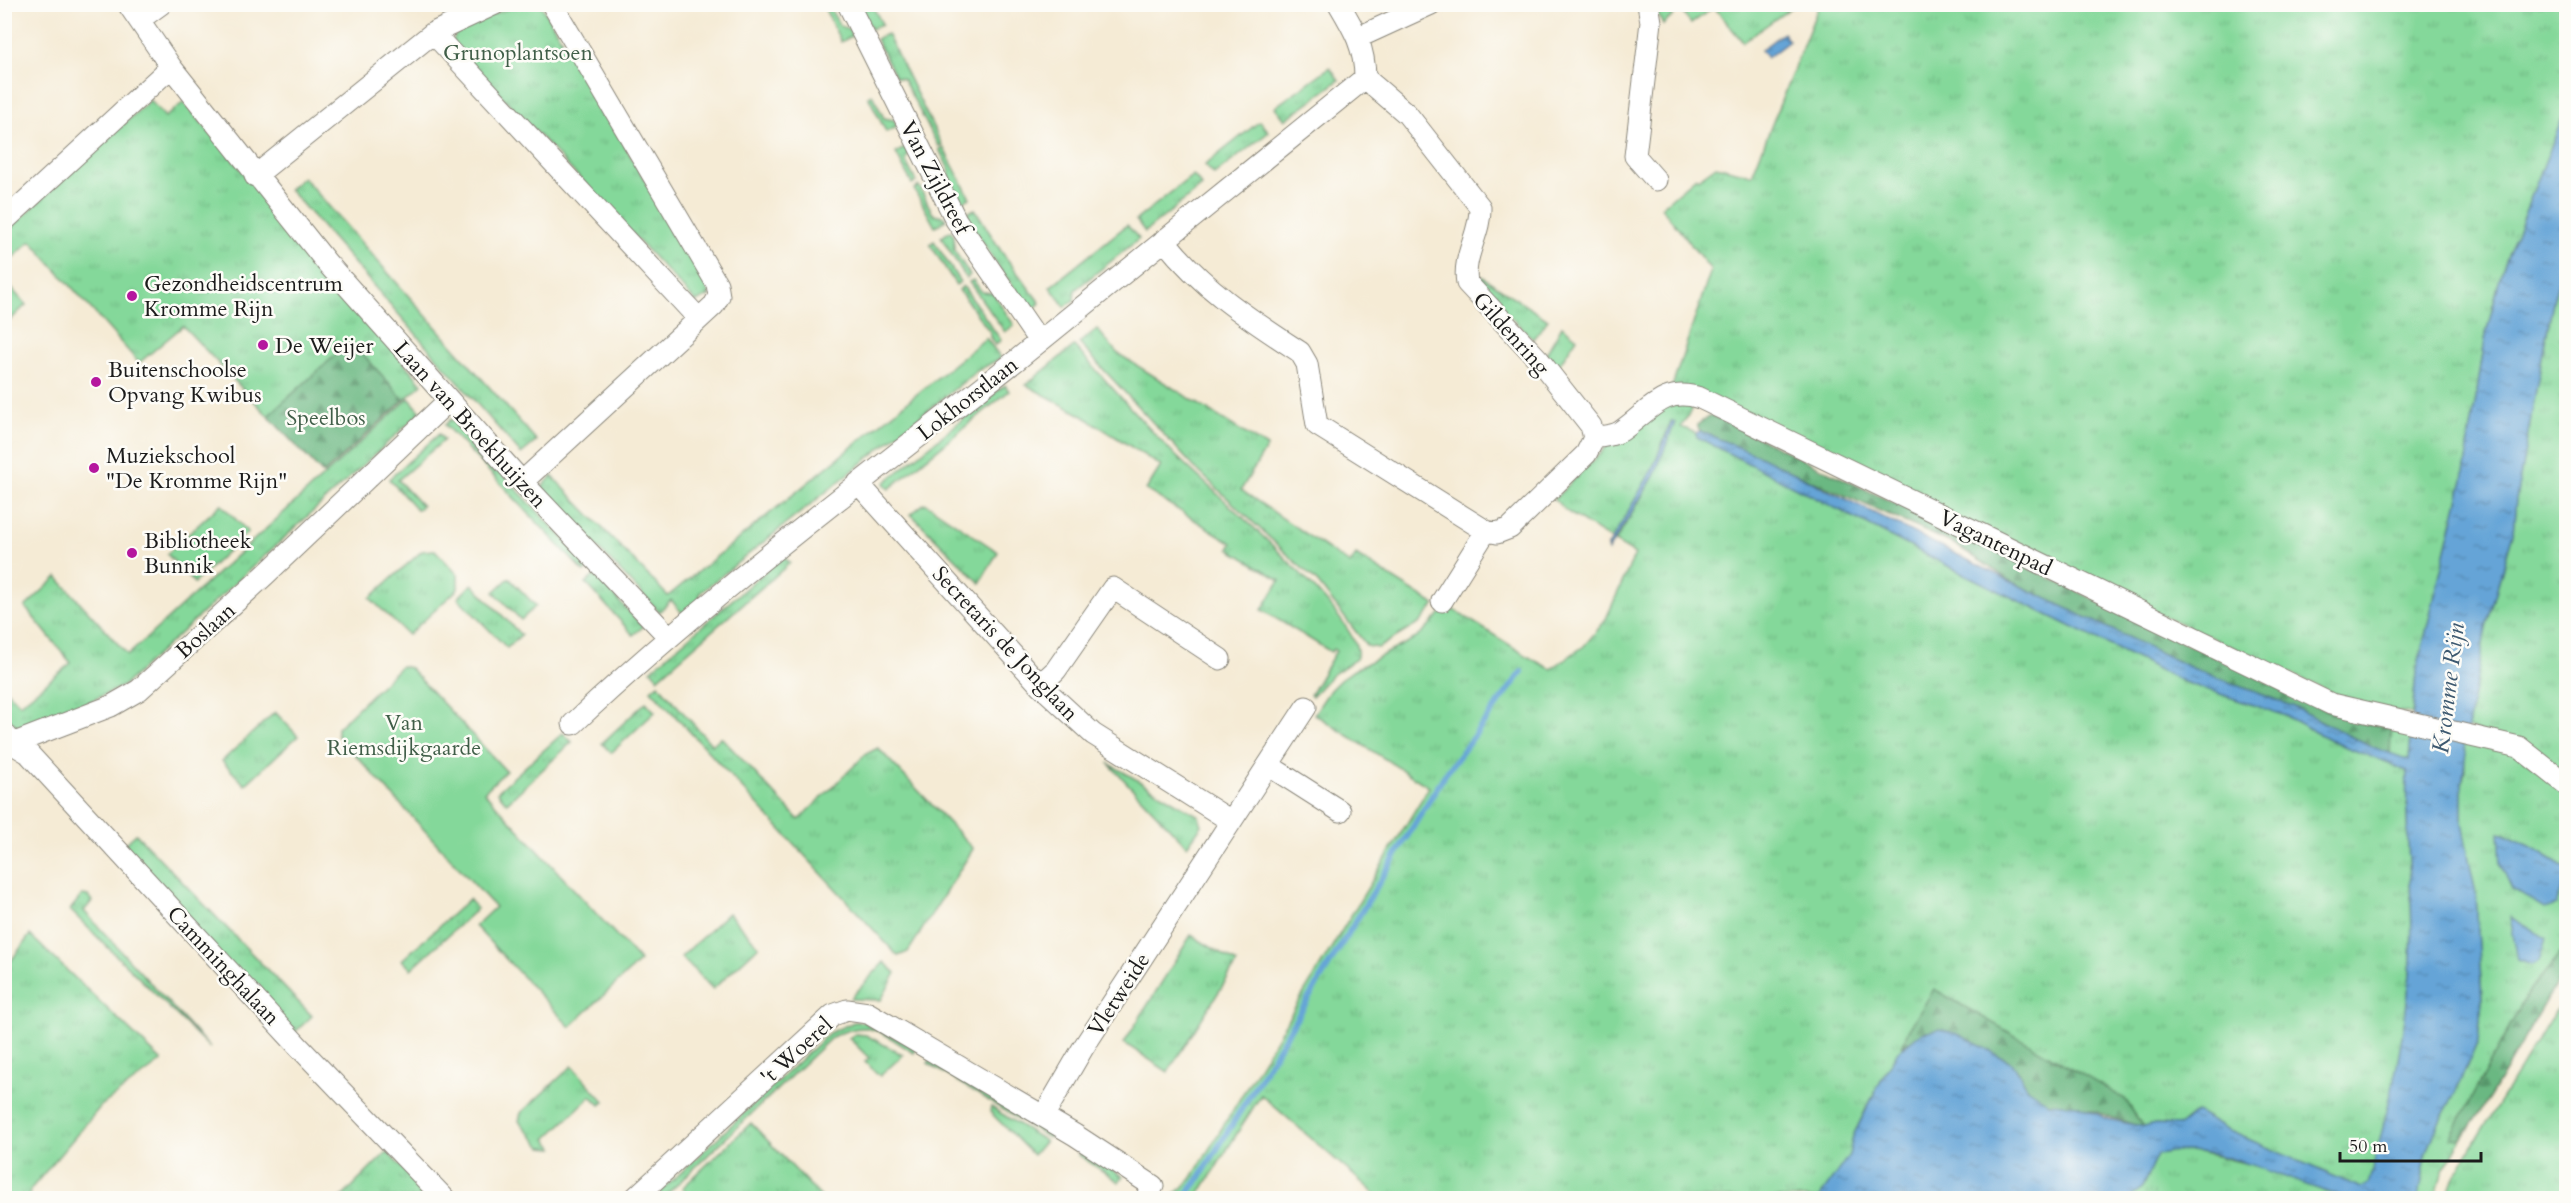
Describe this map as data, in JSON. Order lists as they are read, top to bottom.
{
  "streets": {
    "street": [
      "Van Zijldreef",
      "Gildenring",
      "Lokhorstlaan",
      "Laan van Broekhuijzen",
      "Vagantenpad",
      "Boslaan",
      "Secretaris de Jonglaan",
      "Camminghalaan",
      "Vletweide",
      "'t Woerel"
    ]
  },
  "crossings": [
    ["Van Zijldreef", "Lokhorstlaan"],
    ["Gildenring", "Lokhorstlaan"],
    ["Gildenring", "Vagantenpad"],
    ["Lokhorstlaan", "Laan van Broekhuijzen"],
    ["Lokhorstlaan", "Secretaris de Jonglaan"],
    ["Laan van Broekhuijzen", "Boslaan"],
    ["Boslaan", "Camminghalaan"],
    ["Secretaris de Jonglaan", "Vletweide"],
    ["Vletweide", "'t Woerel"]
  ],
  "water": ["Kromme Rijn"],
  "parks": ["Grunoplantsoen", "Speelbos", "Van Riemsdijkgaarde"],
  "places": [
    "Gezondheidscentrum Kromme Rijn",
    "De Weijer",
    "Buitenschoolse Opvang Kwibus",
    "Muziekschool \"De Kromme Rijn\"",
    "Bibliotheek Bunnik"
  ],
  "scale_bar": "50 m"
}
